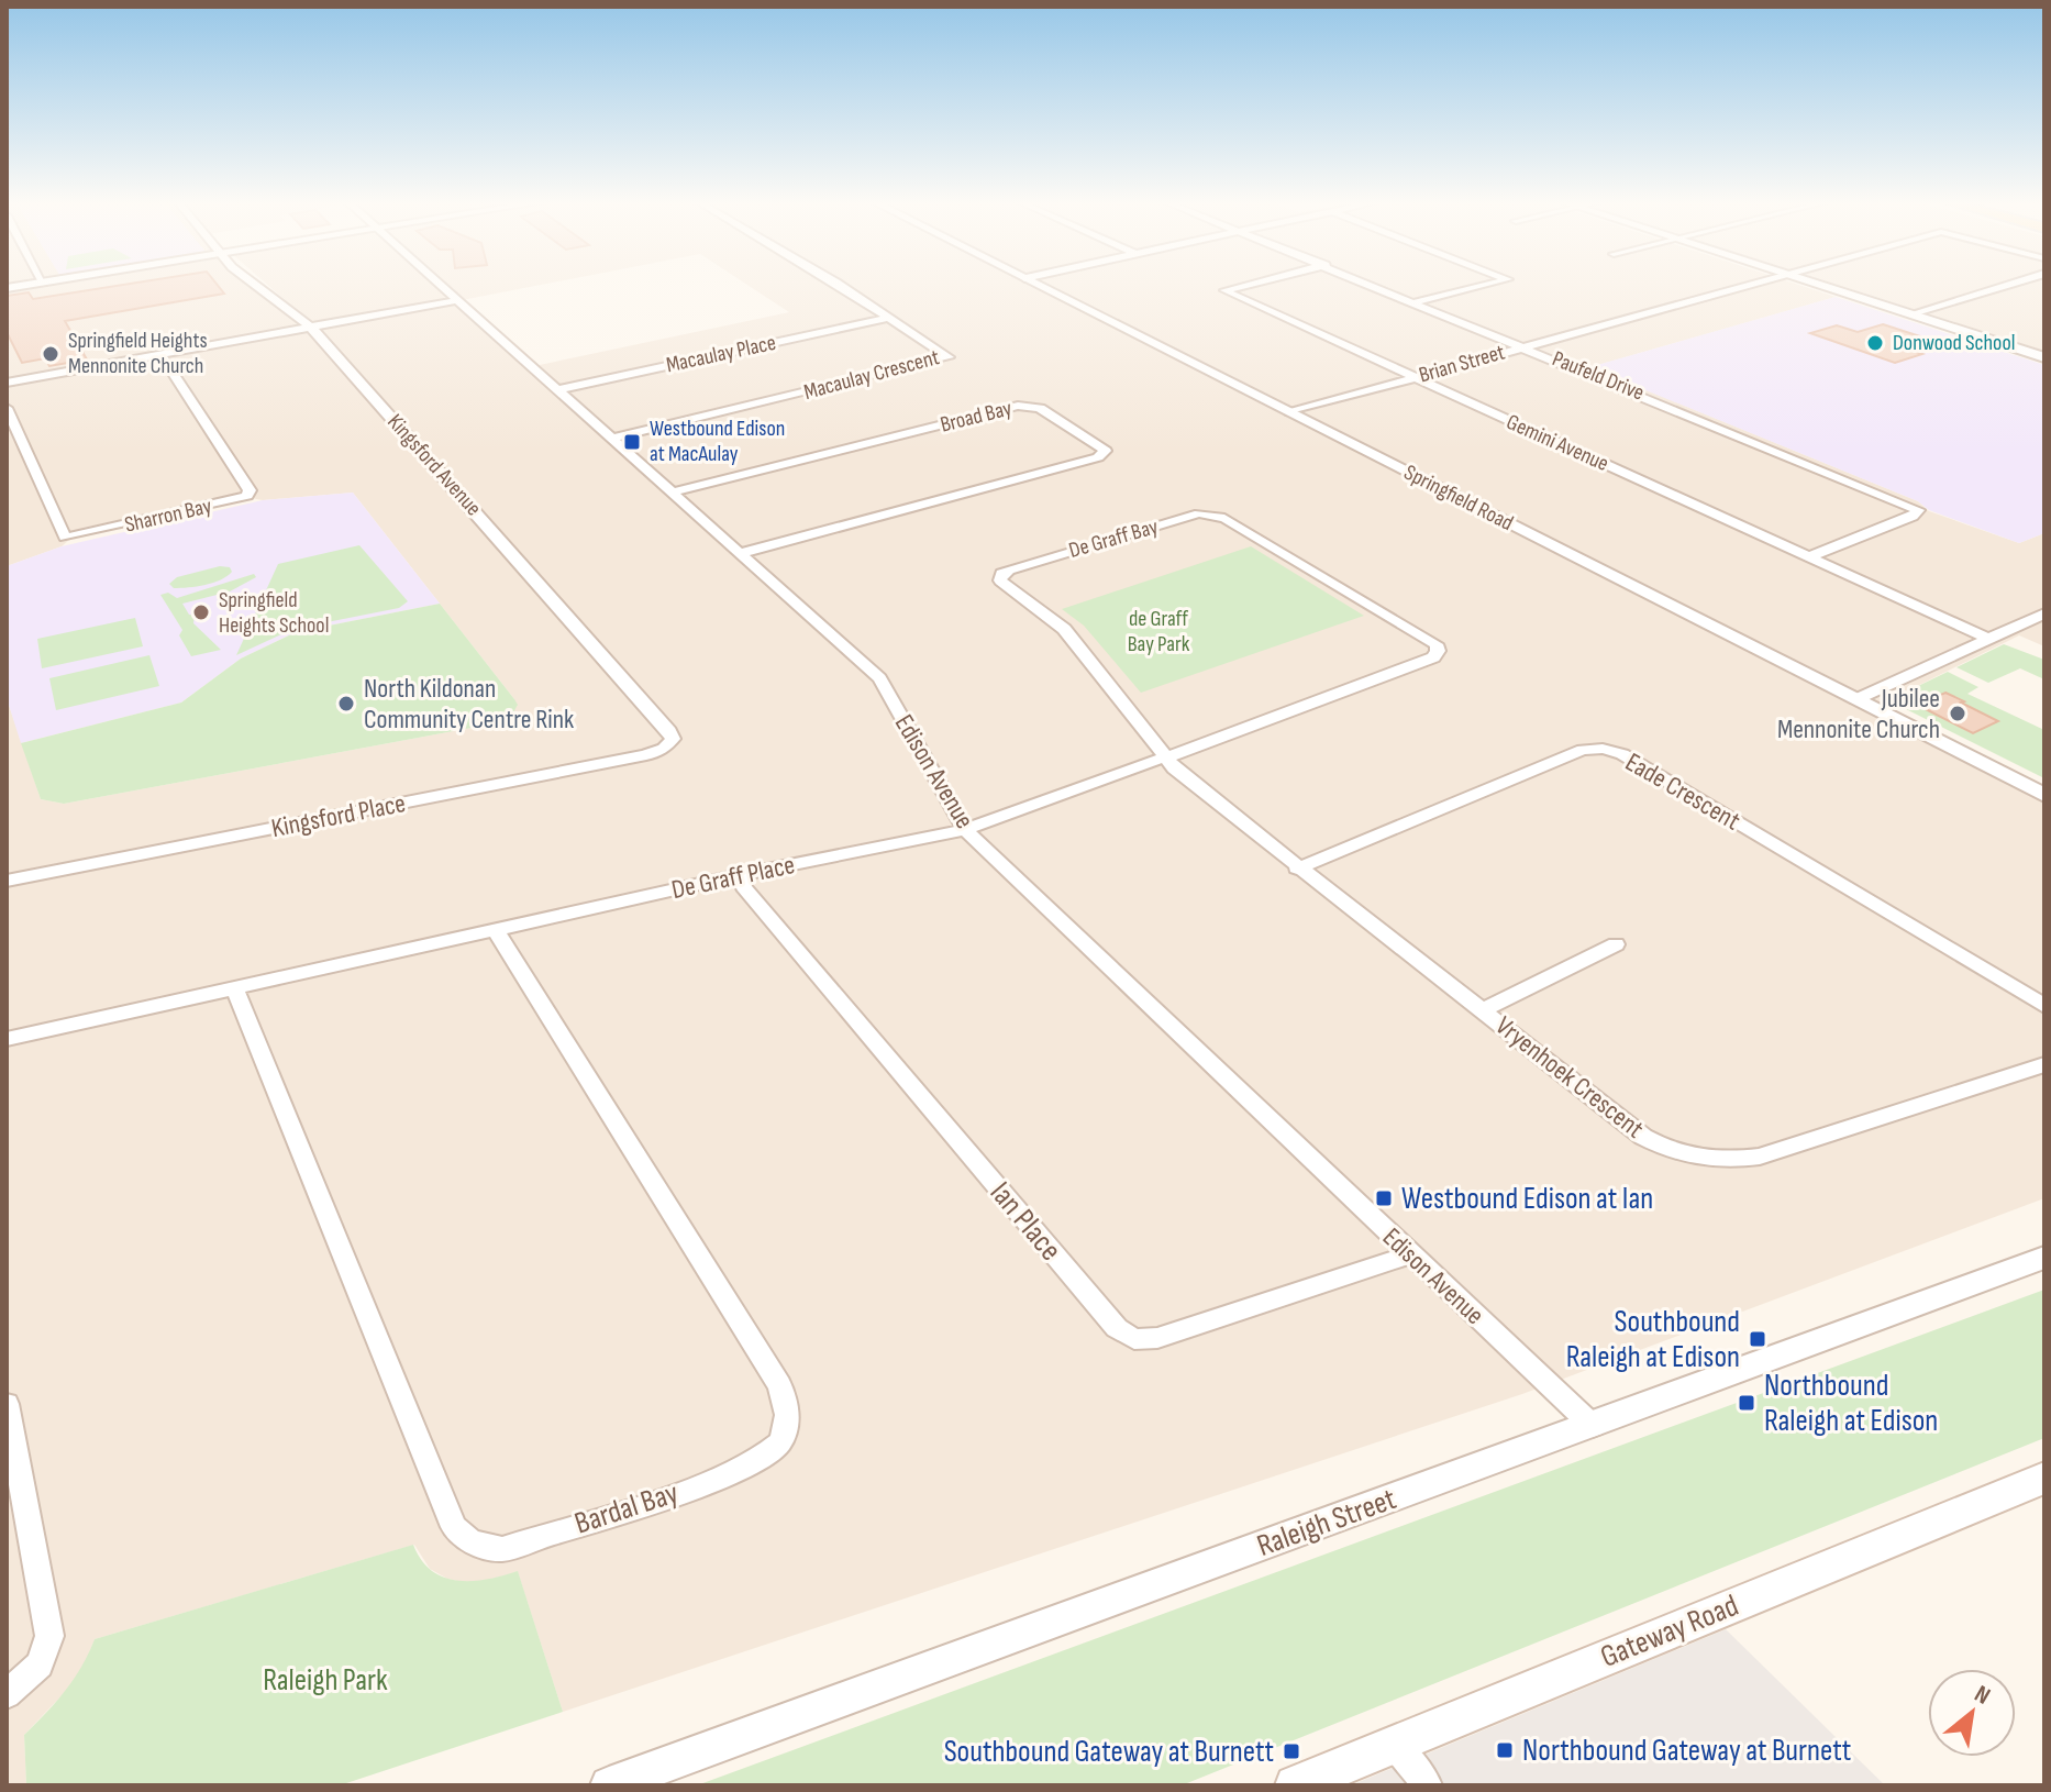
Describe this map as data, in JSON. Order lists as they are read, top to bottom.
{
  "streets": {
    "main road": ["Gateway Road"],
    "street": [
      "Macaulay Place",
      "Brian Street",
      "Macaulay Crescent",
      "Paufeld Drive",
      "Broad Bay",
      "Gemini Avenue",
      "Kingsford Avenue",
      "Springfield Road",
      "Sharron Bay",
      "De Graff Bay",
      "Edison Avenue",
      "Eade Crescent",
      "Kingsford Place",
      "De Graff Place",
      "Vryenhoek Crescent",
      "Ian Place",
      "Bardal Bay",
      "Raleigh Street"
    ]
  },
  "crossings": [
    ["Macaulay Place", "Macaulay Crescent"],
    ["Macaulay Place", "Edison Avenue"],
    ["Brian Street", "Paufeld Drive"],
    ["Brian Street", "Gemini Avenue"],
    ["Brian Street", "Springfield Road"],
    ["Macaulay Crescent", "Edison Avenue"],
    ["Paufeld Drive", "Gemini Avenue"],
    ["Broad Bay", "Edison Avenue"],
    ["Kingsford Avenue", "Kingsford Place"],
    ["De Graff Bay", "De Graff Place"],
    ["De Graff Bay", "Vryenhoek Crescent"],
    ["Edison Avenue", "De Graff Place"],
    ["Edison Avenue", "Ian Place"],
    ["Edison Avenue", "Raleigh Street"],
    ["Eade Crescent", "Vryenhoek Crescent"],
    ["De Graff Place", "Vryenhoek Crescent"],
    ["De Graff Place", "Ian Place"],
    ["De Graff Place", "Bardal Bay"]
  ],
  "parks": ["de Graff Bay Park", "Raleigh Park"],
  "places": {
    "other": [
      "Donwood School",
      "Springfield Heights Mennonite Church",
      "Springfield Heights School",
      "North Kildonan Community Centre Rink",
      "Jubilee Mennonite Church"
    ],
    "transit": [
      "Westbound Edison at MacAulay",
      "Westbound Edison at Ian",
      "Southbound Raleigh at Edison",
      "Northbound Raleigh at Edison",
      "Northbound Gateway at Burnett",
      "Southbound Gateway at Burnett"
    ]
  },
  "north": "top right"
}
